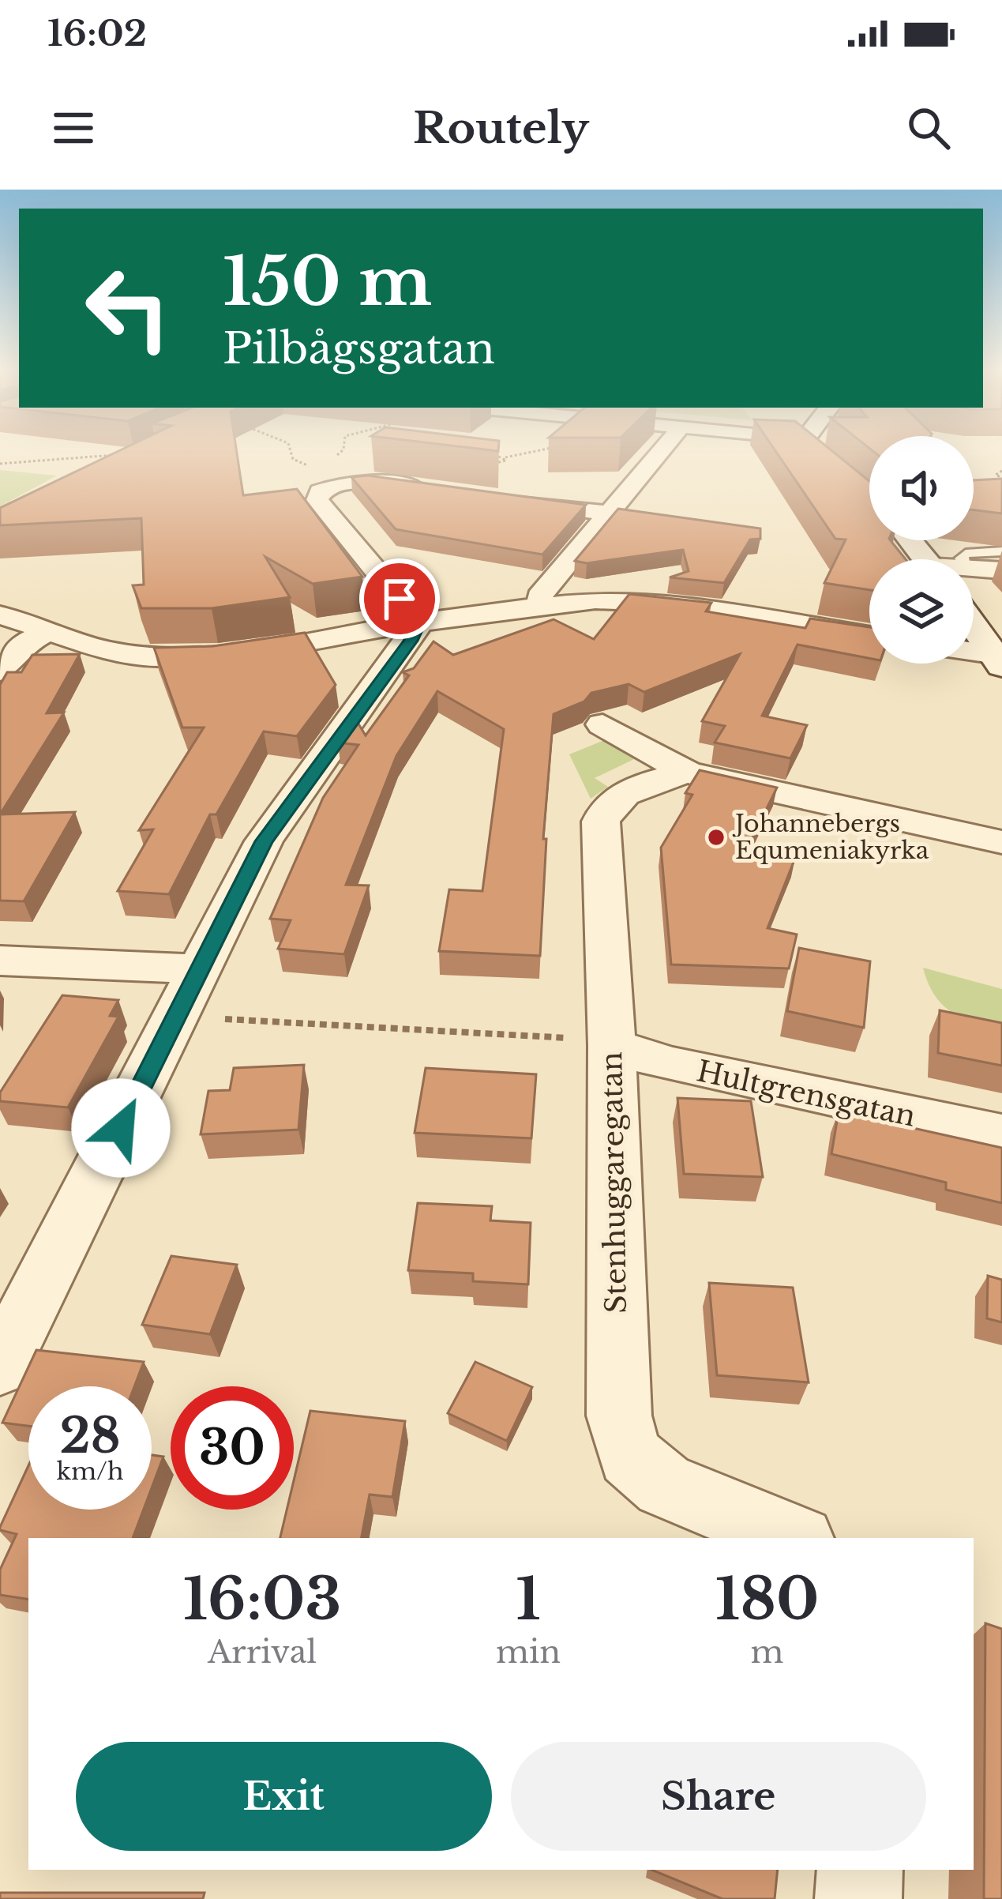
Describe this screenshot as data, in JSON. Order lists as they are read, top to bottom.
{
  "streets": {
    "street": ["Hultgrensgatan", "Stenhuggaregatan"]
  },
  "crossings": [
    ["Hultgrensgatan", "Stenhuggaregatan"]
  ],
  "places": ["Johannebergs Equmeniakyrka"],
  "page": {
    "status": "16:02",
    "header": "Routely",
    "turn": ["150 m", "Pilbågsgatan"],
    "speed": "28 km/h",
    "limit": "30",
    "eta": [
      "16:03",
      "Arrival",
      "1",
      "min",
      "180",
      "m"
    ],
    "buttons": ["Exit", "Share"]
  }
}
